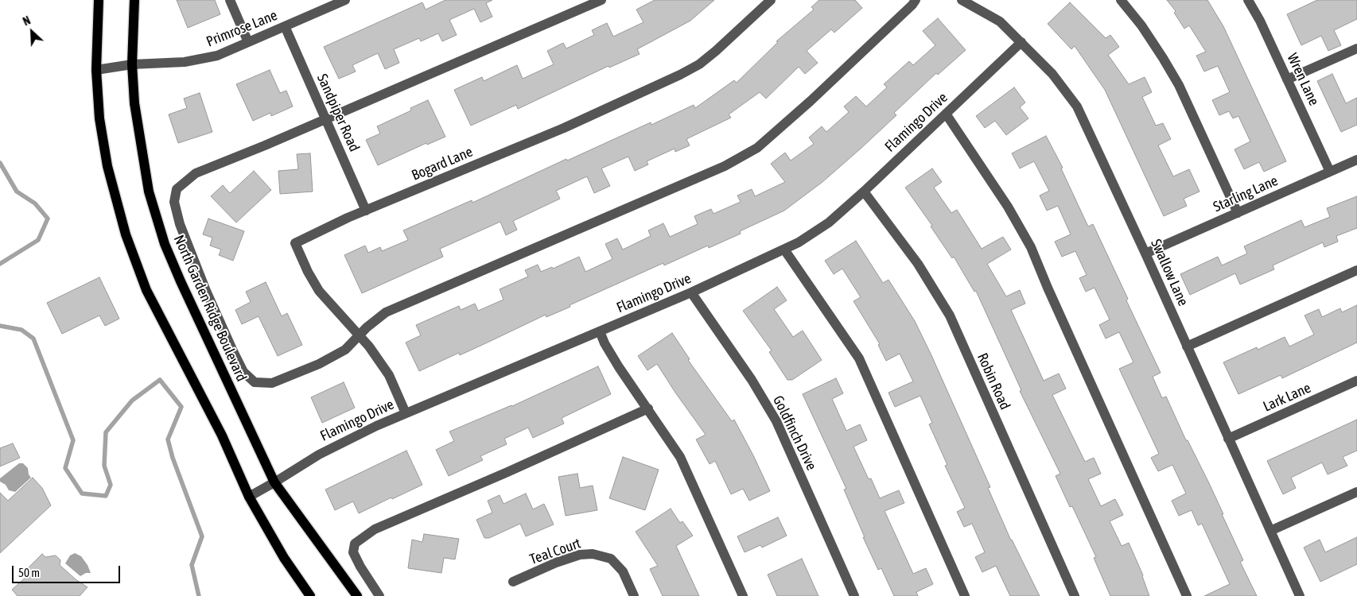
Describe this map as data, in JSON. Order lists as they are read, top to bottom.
{
  "streets": {
    "main road": ["North Garden Ridge Boulevard"],
    "street": [
      "Primrose Lane",
      "Wren Lane",
      "Sandpiper Road",
      "Flamingo Drive",
      "Bogard Lane",
      "Starling Lane",
      "Swallow Lane",
      "Robin Road",
      "Lark Lane",
      "Goldfinch Drive",
      "Teal Court"
    ]
  },
  "crossings": [
    ["Primrose Lane", "Sandpiper Road"],
    ["Primrose Lane", "North Garden Ridge Boulevard"],
    ["Wren Lane", "Starling Lane"],
    ["Sandpiper Road", "Bogard Lane"],
    ["Flamingo Drive", "Bogard Lane"],
    ["Flamingo Drive", "Swallow Lane"],
    ["Flamingo Drive", "North Garden Ridge Boulevard"],
    ["Flamingo Drive", "Robin Road"],
    ["Flamingo Drive", "Goldfinch Drive"],
    ["Starling Lane", "Swallow Lane"],
    ["Swallow Lane", "Lark Lane"]
  ],
  "scale_bar": "50 m",
  "north": "top left"
}
